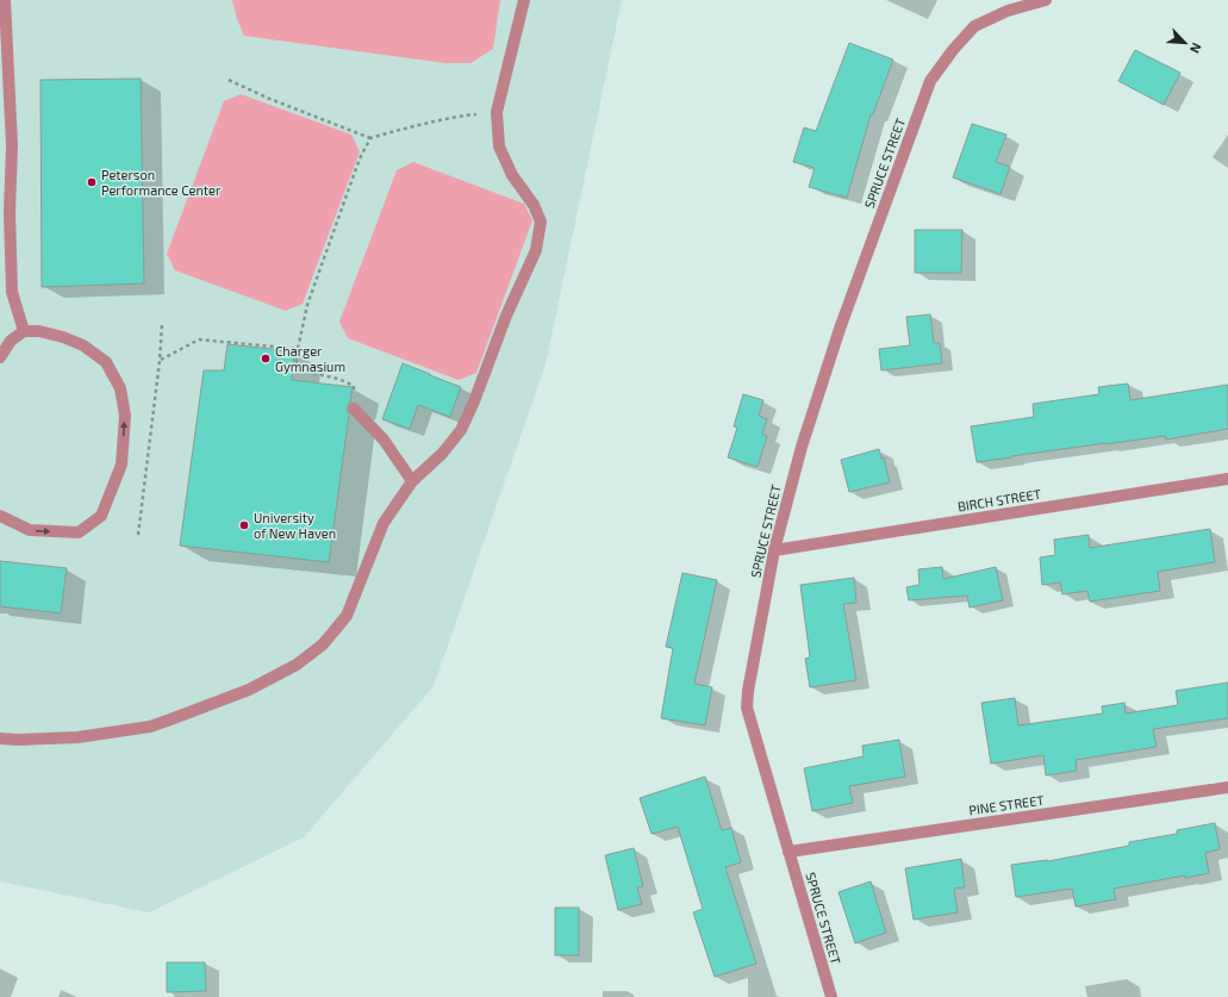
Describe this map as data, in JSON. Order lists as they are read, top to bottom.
{
  "streets": {
    "street": ["SPRUCE STREET", "BIRCH STREET", "PINE STREET"]
  },
  "crossings": [
    ["SPRUCE STREET", "BIRCH STREET"],
    ["SPRUCE STREET", "PINE STREET"]
  ],
  "places": ["Peterson Performance Center", "Charger Gymnasium", "University of New Haven"],
  "north": "bottom right"
}
